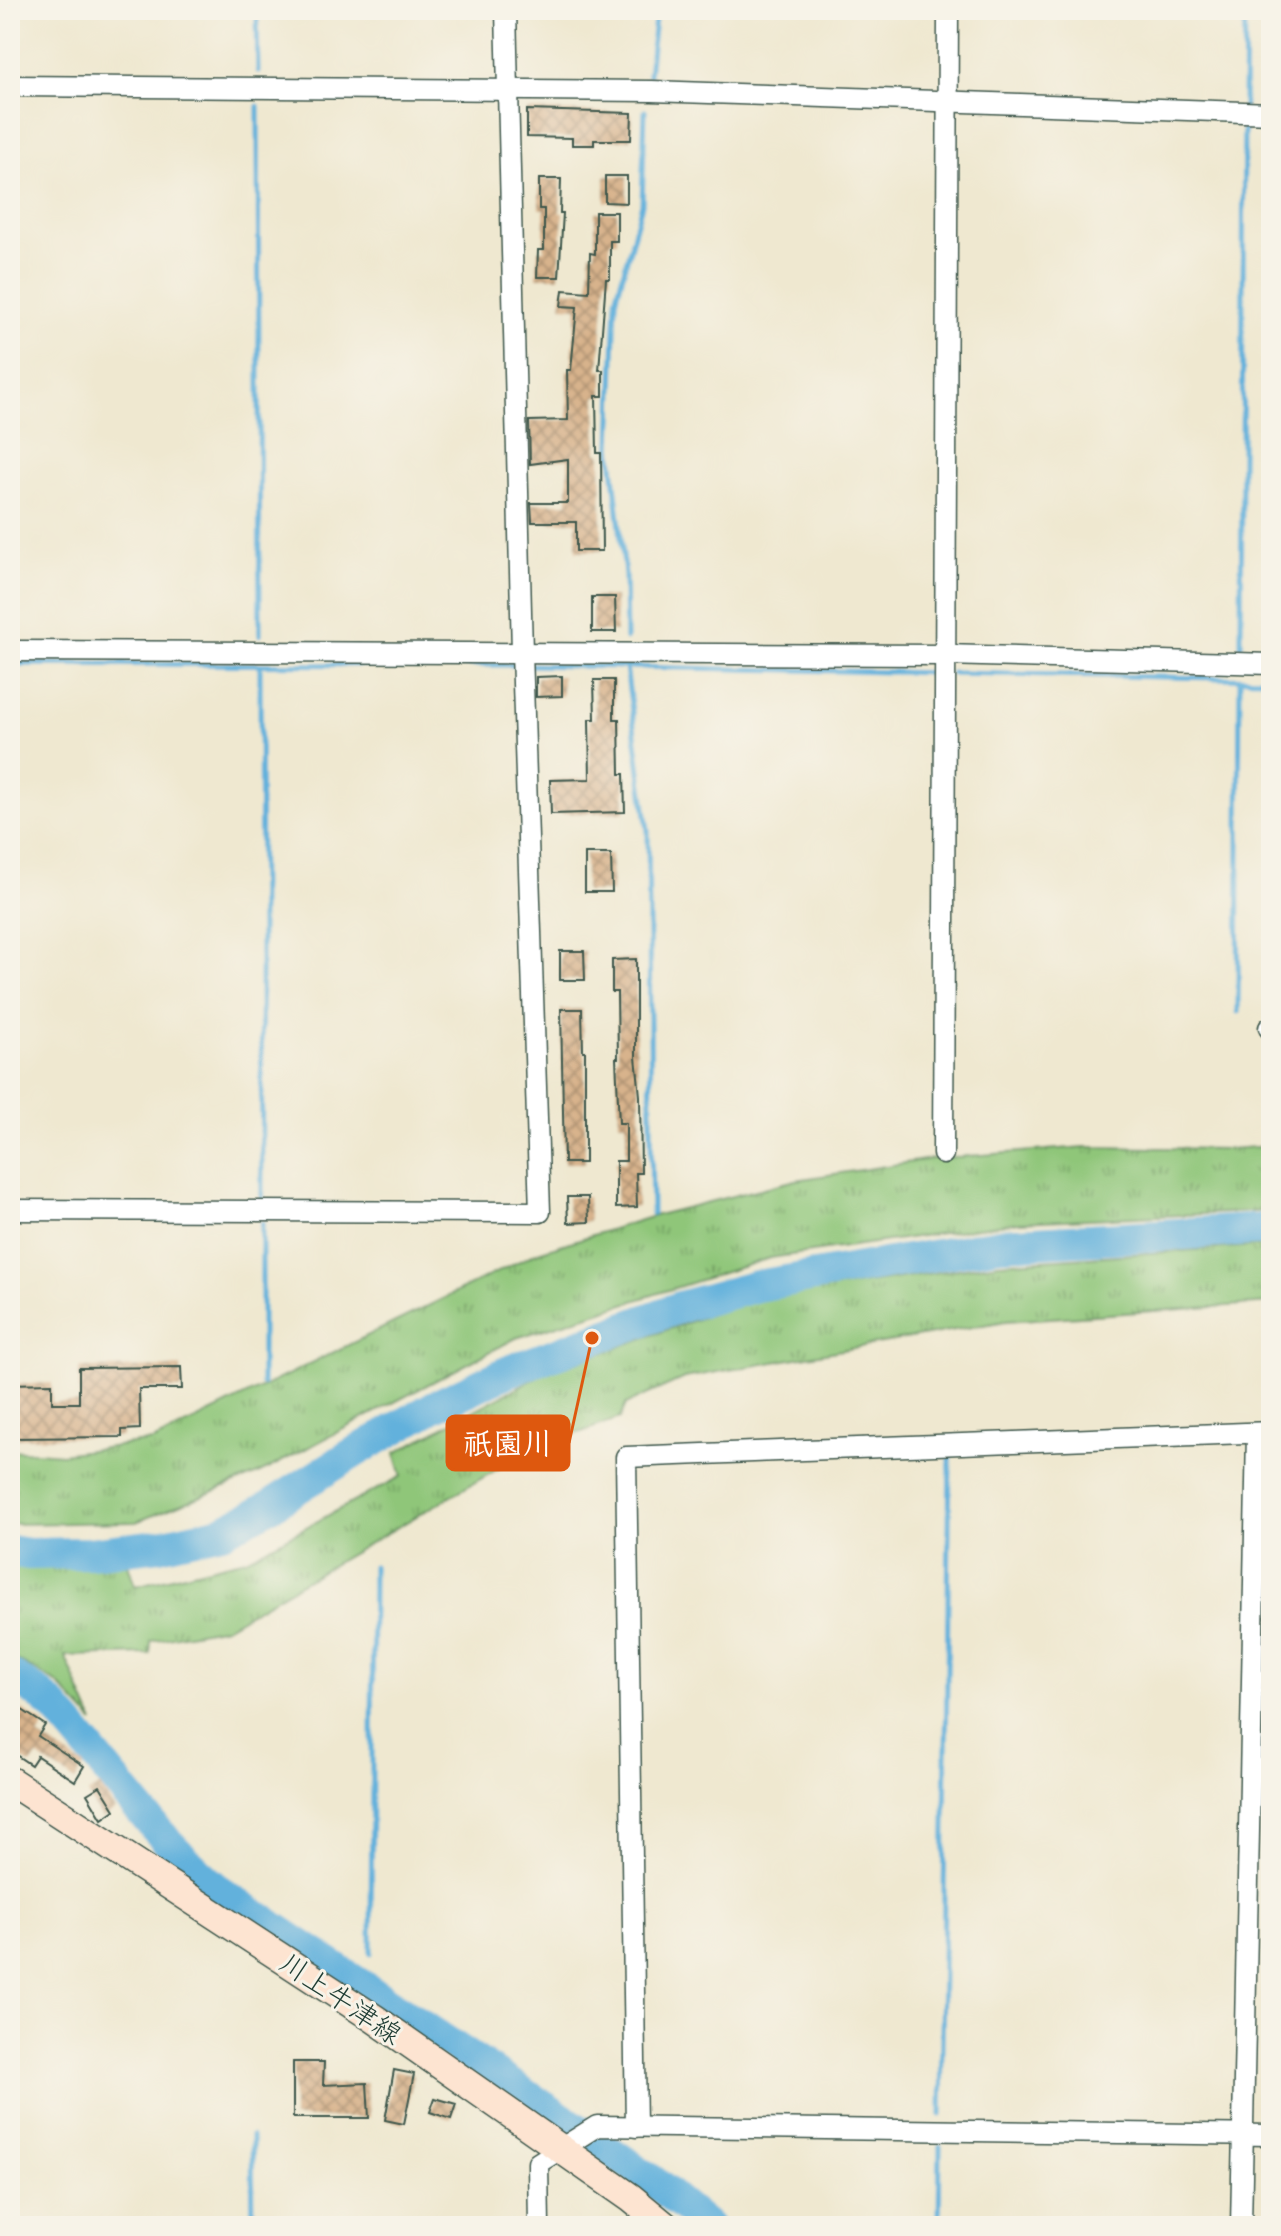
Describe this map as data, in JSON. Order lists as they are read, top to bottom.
{
  "streets": {
    "main road": ["川上牛津線"]
  },
  "places": ["祇園川"]
}
